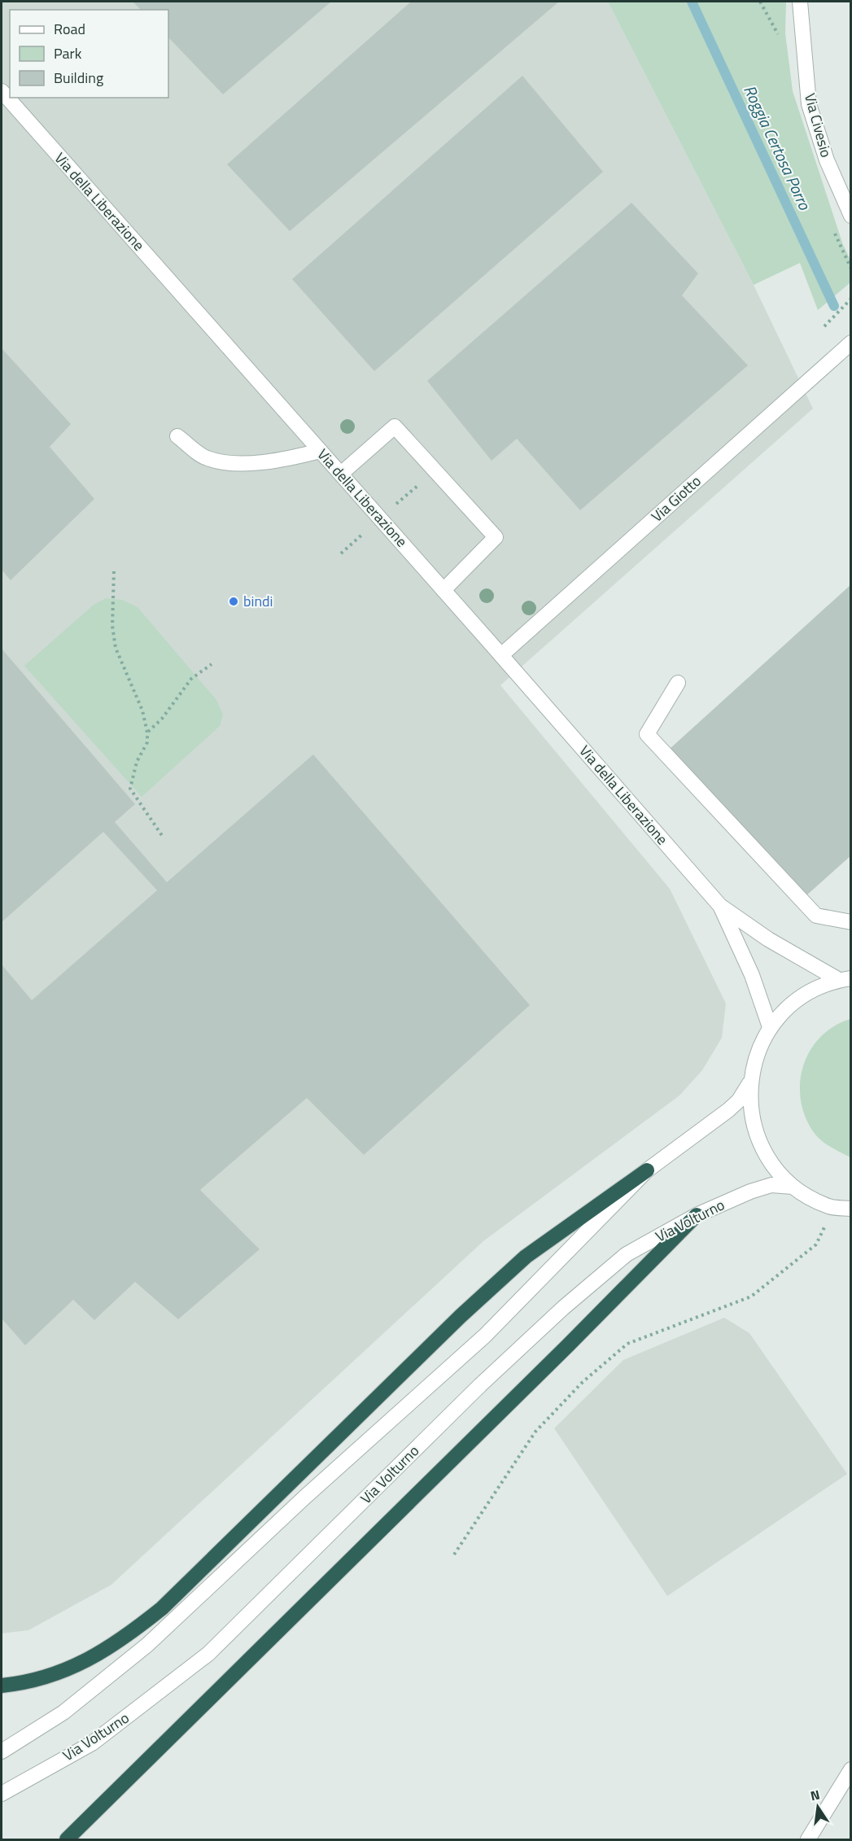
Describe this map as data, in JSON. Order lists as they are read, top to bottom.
{
  "streets": {
    "street": [
      "Via Civesio",
      "Via della Liberazione",
      "Via Giotto",
      "Via Volturno"
    ]
  },
  "crossings": [
    ["Via della Liberazione", "Via Giotto"],
    ["Via della Liberazione", "Via Volturno"]
  ],
  "water": ["Roggia Certosa Porro"],
  "places": ["bindi"],
  "legend": ["Road", "Park", "Building"],
  "north": "top"
}
